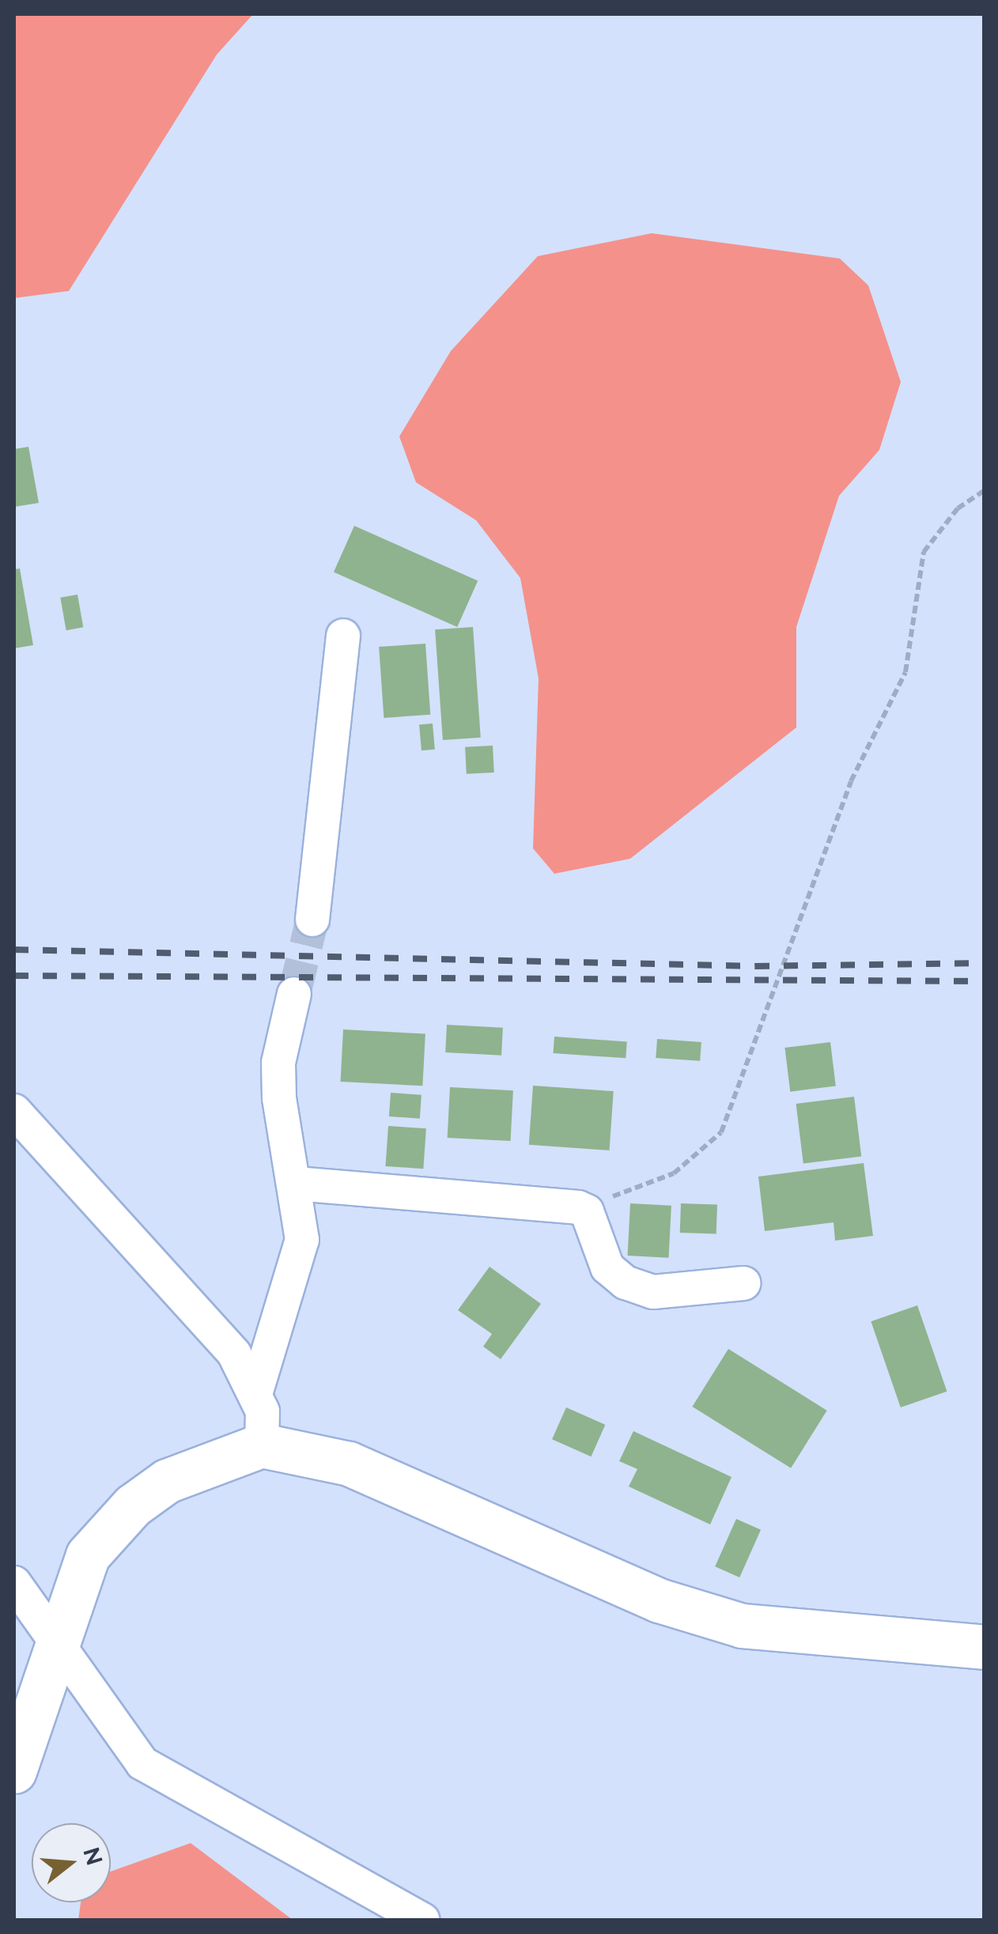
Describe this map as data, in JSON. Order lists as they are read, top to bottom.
{
  "north": "right"
}
